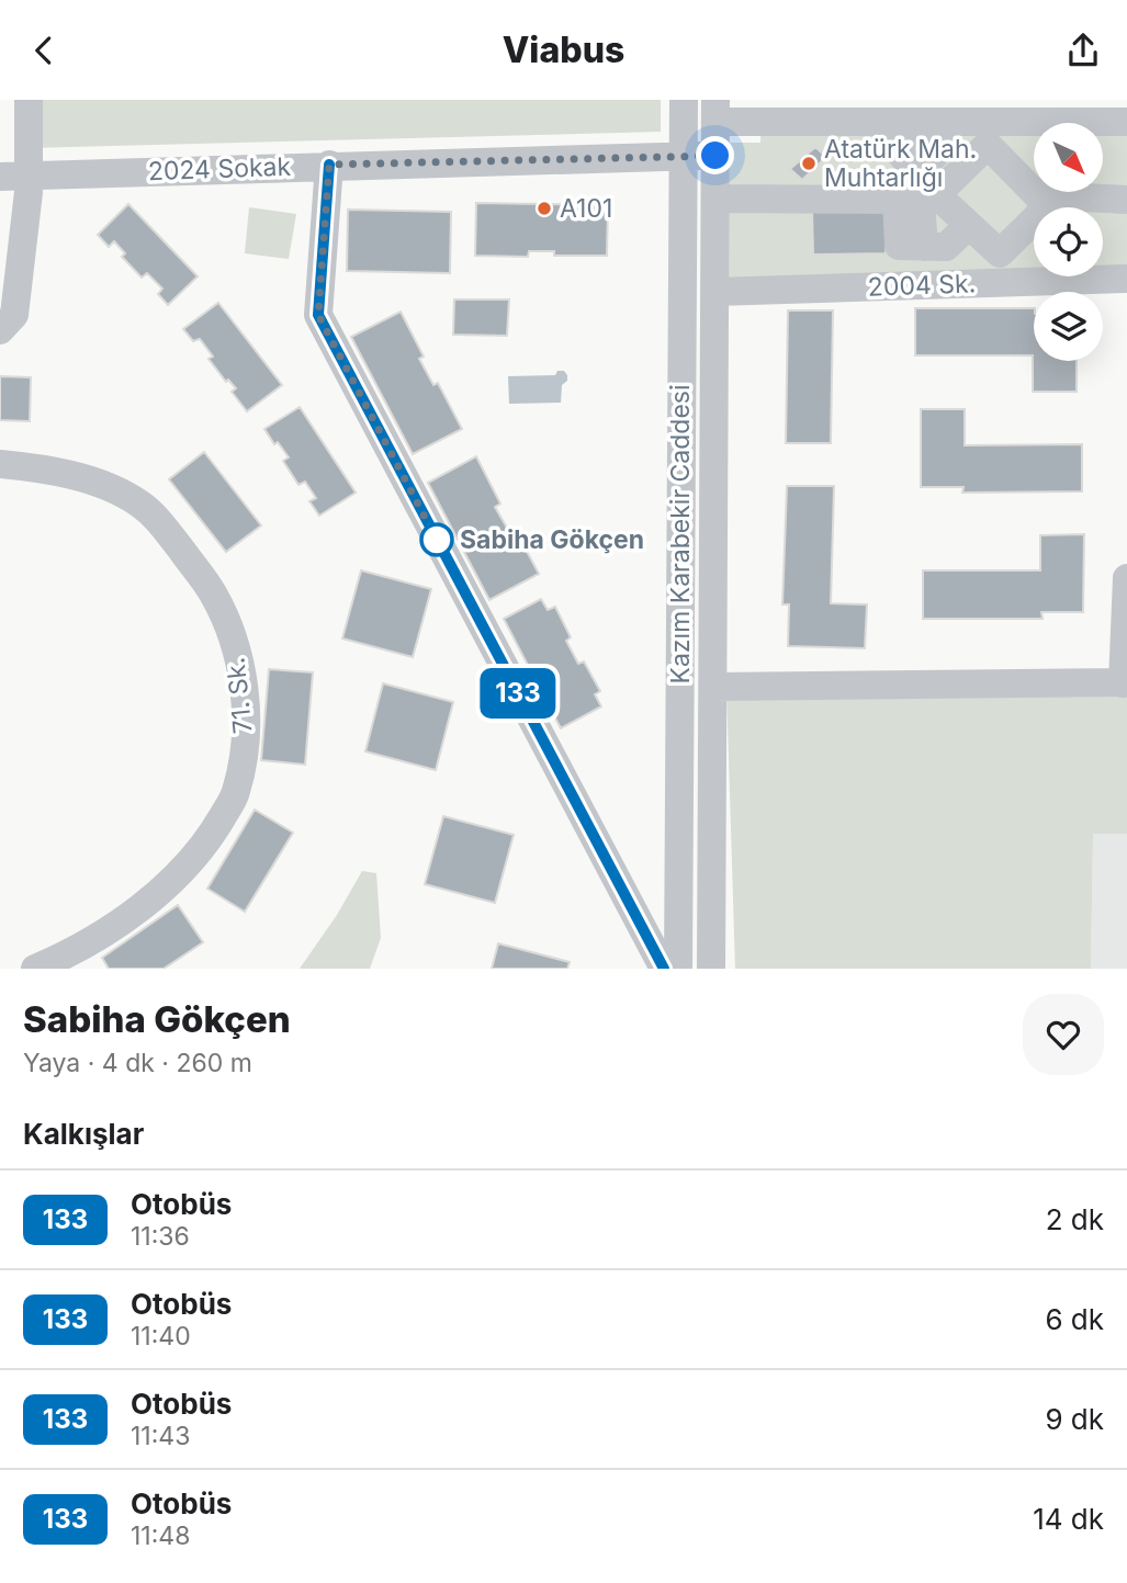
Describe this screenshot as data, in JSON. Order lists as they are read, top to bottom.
{
  "streets": {
    "street": [
      "2024 Sokak",
      "2004 Sk.",
      "Kazım Karabekir Caddesi",
      "71. Sk."
    ]
  },
  "crossings": [
    ["2024 Sokak", "Kazım Karabekir Caddesi"],
    ["2004 Sk.", "Kazım Karabekir Caddesi"]
  ],
  "places": ["Atatürk Mah. Muhtarlığı", "A101", "Sabiha Gökçen"],
  "lines": ["bus line 133"],
  "north": "bottom right",
  "page": {
    "header": "Viabus",
    "on_map": "133",
    "heading": [
      ["Sabiha Gökçen", "Yaya · 4 dk · 260 m"],
      "Kalkışlar"
    ],
    "list": [
      {
        "mark": "133",
        "name": "Otobüs",
        "note": "11:36",
        "value": "2 dk"
      },
      {
        "mark": "133",
        "name": "Otobüs",
        "note": "11:40",
        "value": "6 dk"
      },
      {
        "mark": "133",
        "name": "Otobüs",
        "note": "11:43",
        "value": "9 dk"
      },
      {
        "mark": "133",
        "name": "Otobüs",
        "note": "11:48",
        "value": "14 dk"
      }
    ]
  }
}
